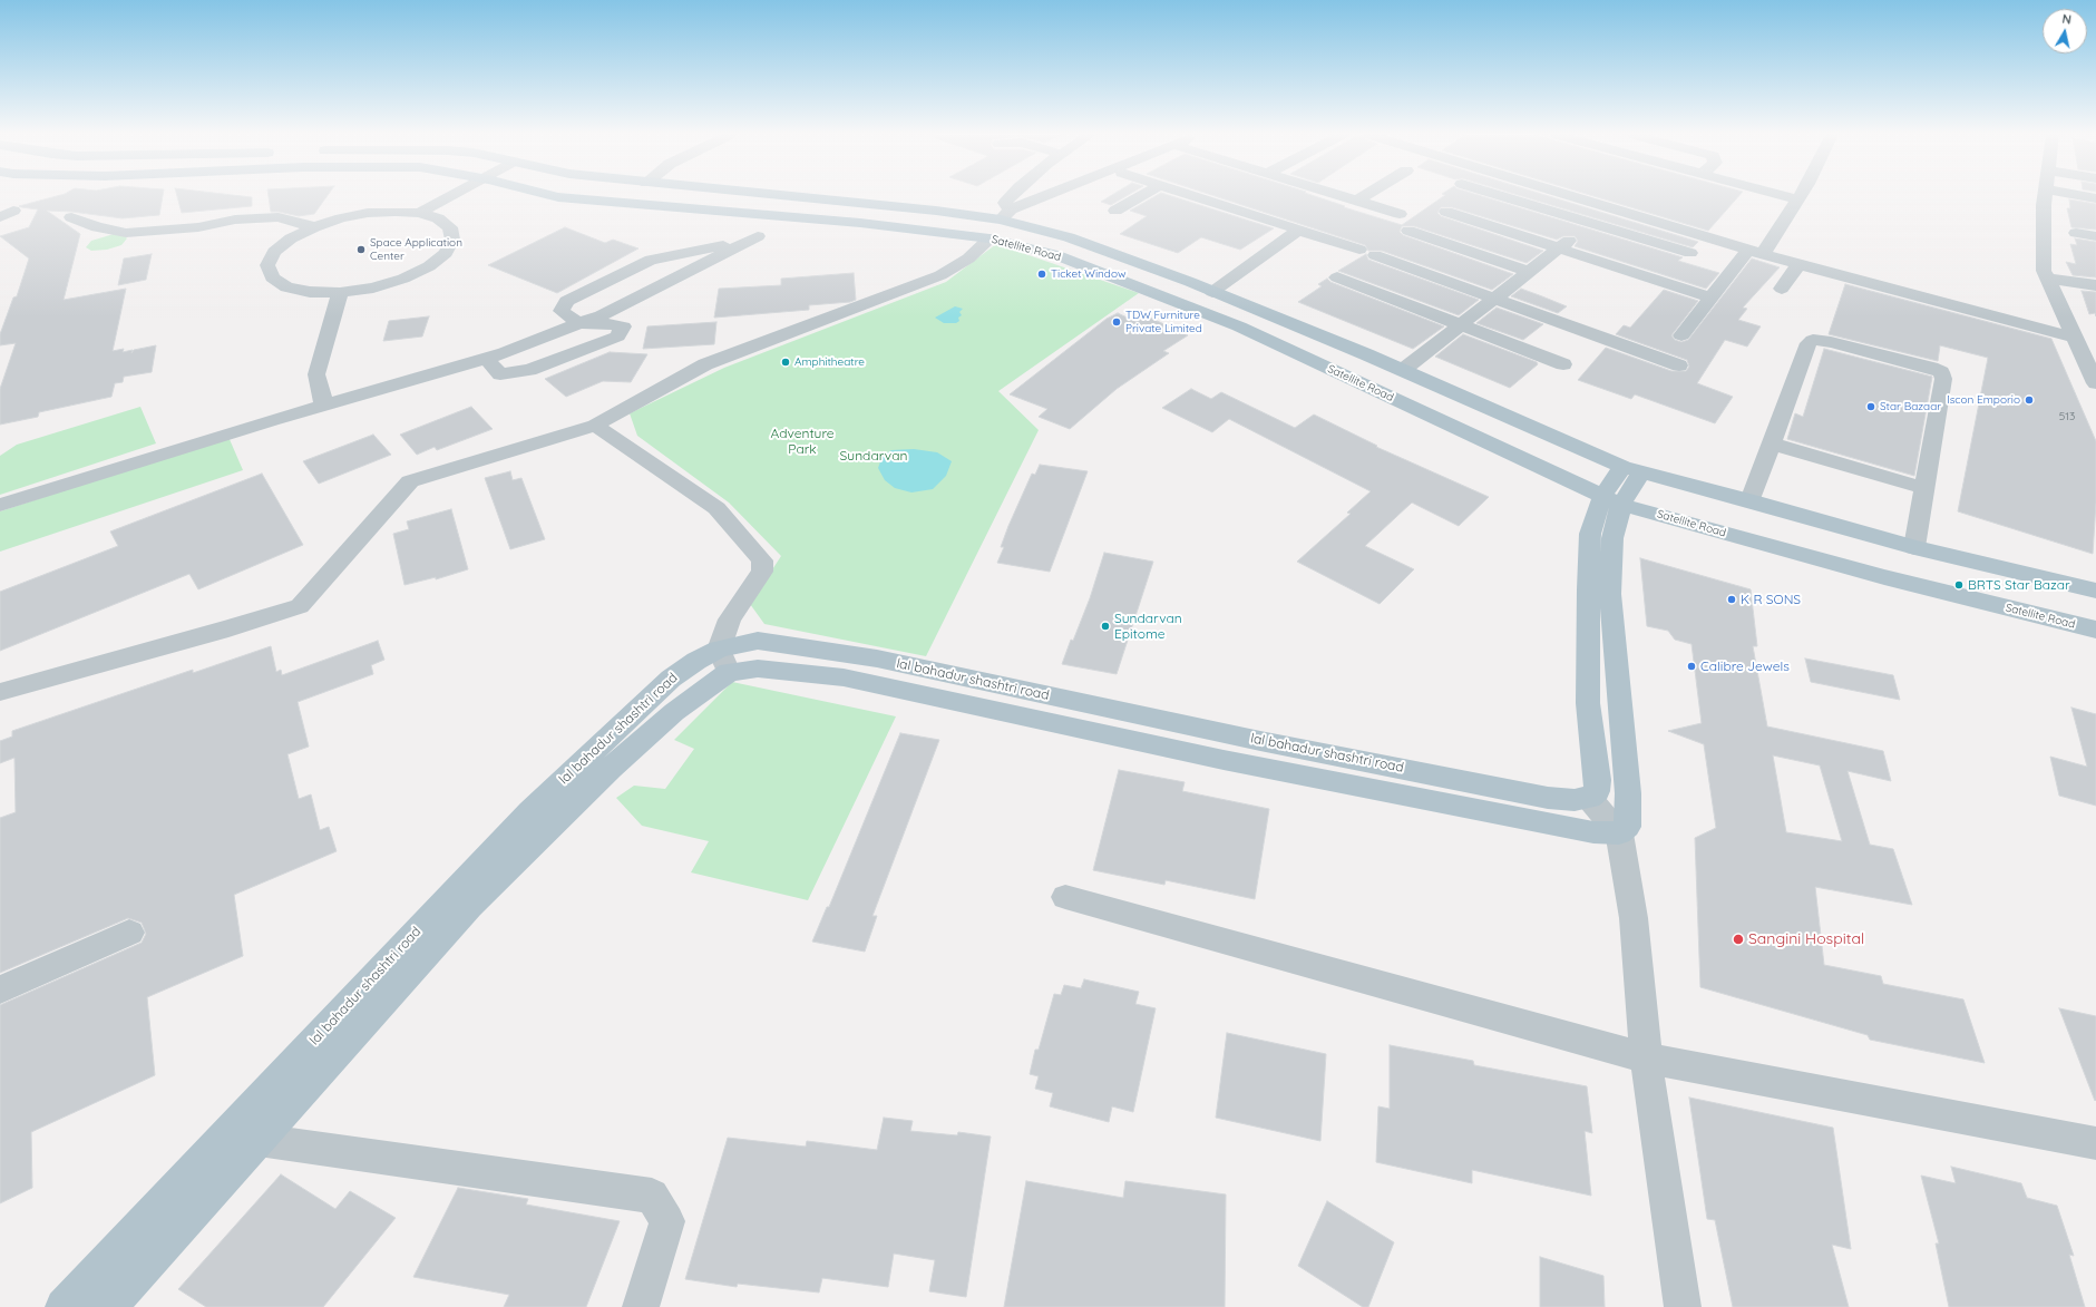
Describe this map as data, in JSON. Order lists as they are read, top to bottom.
{
  "streets": {
    "main road": ["Satellite Road", "lal bahadur shashtri road"]
  },
  "parks": ["Adventure Park", "Sundarvan"],
  "places": [
    "Space Application Center",
    "Ticket Window",
    "TDW Furniture Private Limited",
    "Amphitheatre",
    "Iscon Emporio",
    "Star Bazaar",
    "BRTS Star Bazar",
    "K R SONS",
    "Sundarvan Epitome",
    "Calibre Jewels",
    "Sangini Hospital"
  ],
  "house_numbers": ["513"],
  "north": "top"
}
